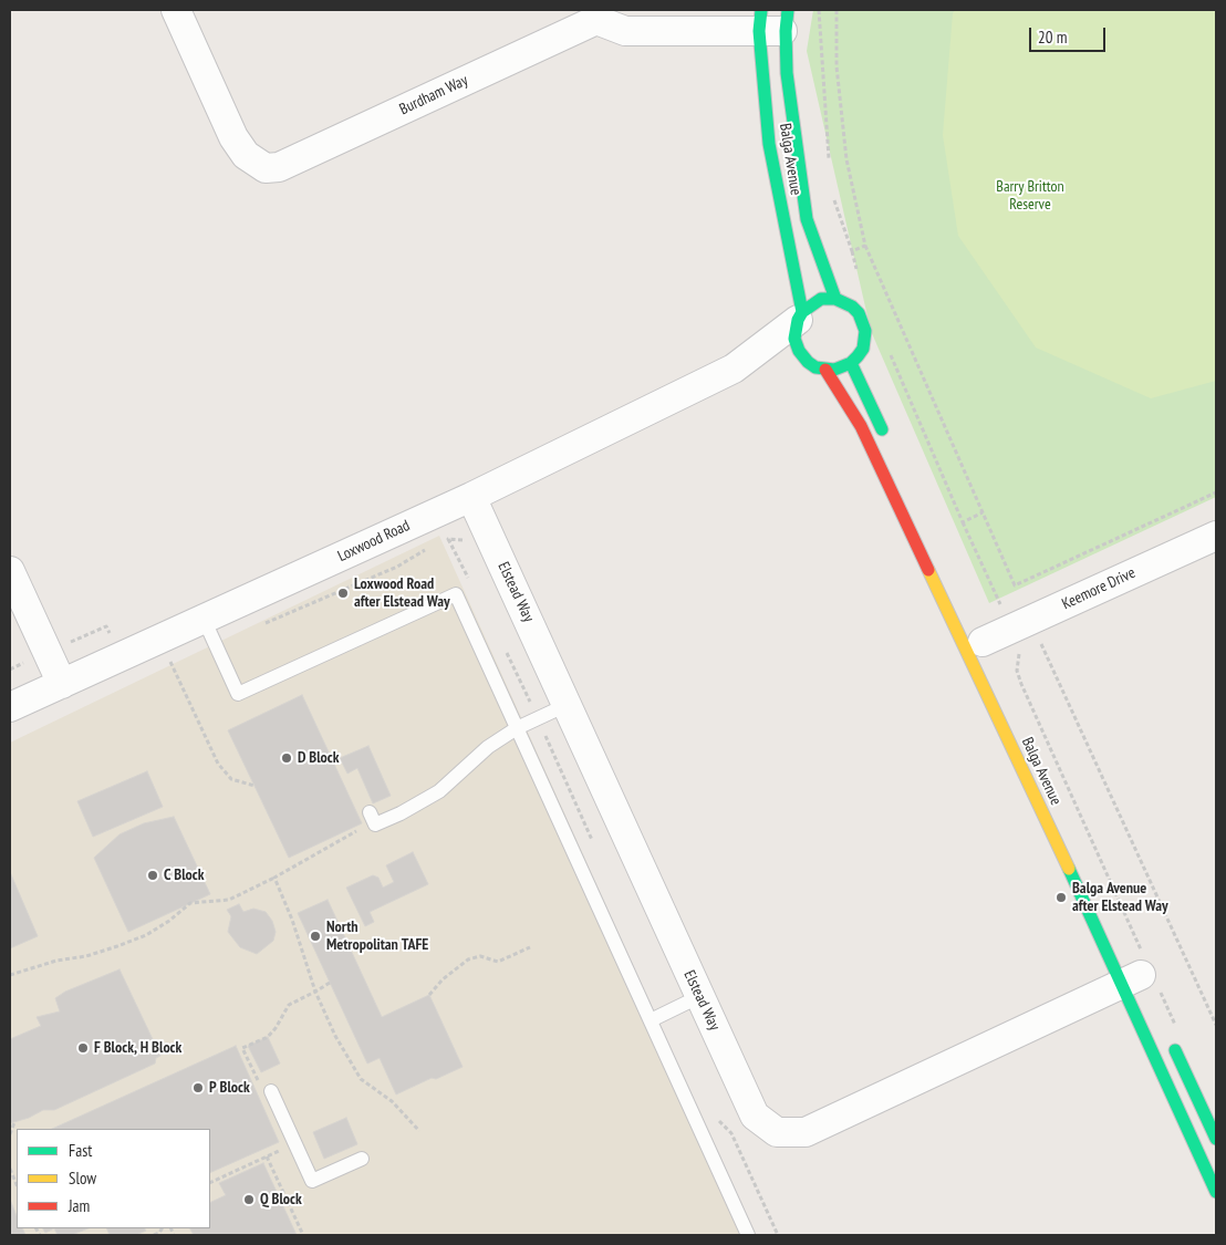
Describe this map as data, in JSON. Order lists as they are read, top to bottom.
{
  "streets": {
    "main road": ["Balga Avenue"],
    "street": [
      "Burdham Way",
      "Loxwood Road",
      "Keemore Drive",
      "Elstead Way"
    ]
  },
  "crossings": [
    ["Burdham Way", "Balga Avenue"],
    ["Balga Avenue", "Loxwood Road"],
    ["Balga Avenue", "Elstead Way"],
    ["Loxwood Road", "Elstead Way"]
  ],
  "parks": ["Barry Britton Reserve"],
  "places": [
    "Loxwood Road after Elstead Way",
    "D Block",
    "C Block",
    "Balga Avenue after Elstead Way",
    "North Metropolitan TAFE",
    "F Block, H Block",
    "P Block",
    "Q Block"
  ],
  "legend": ["Fast", "Slow", "Jam"],
  "scale_bar": "20 m"
}
